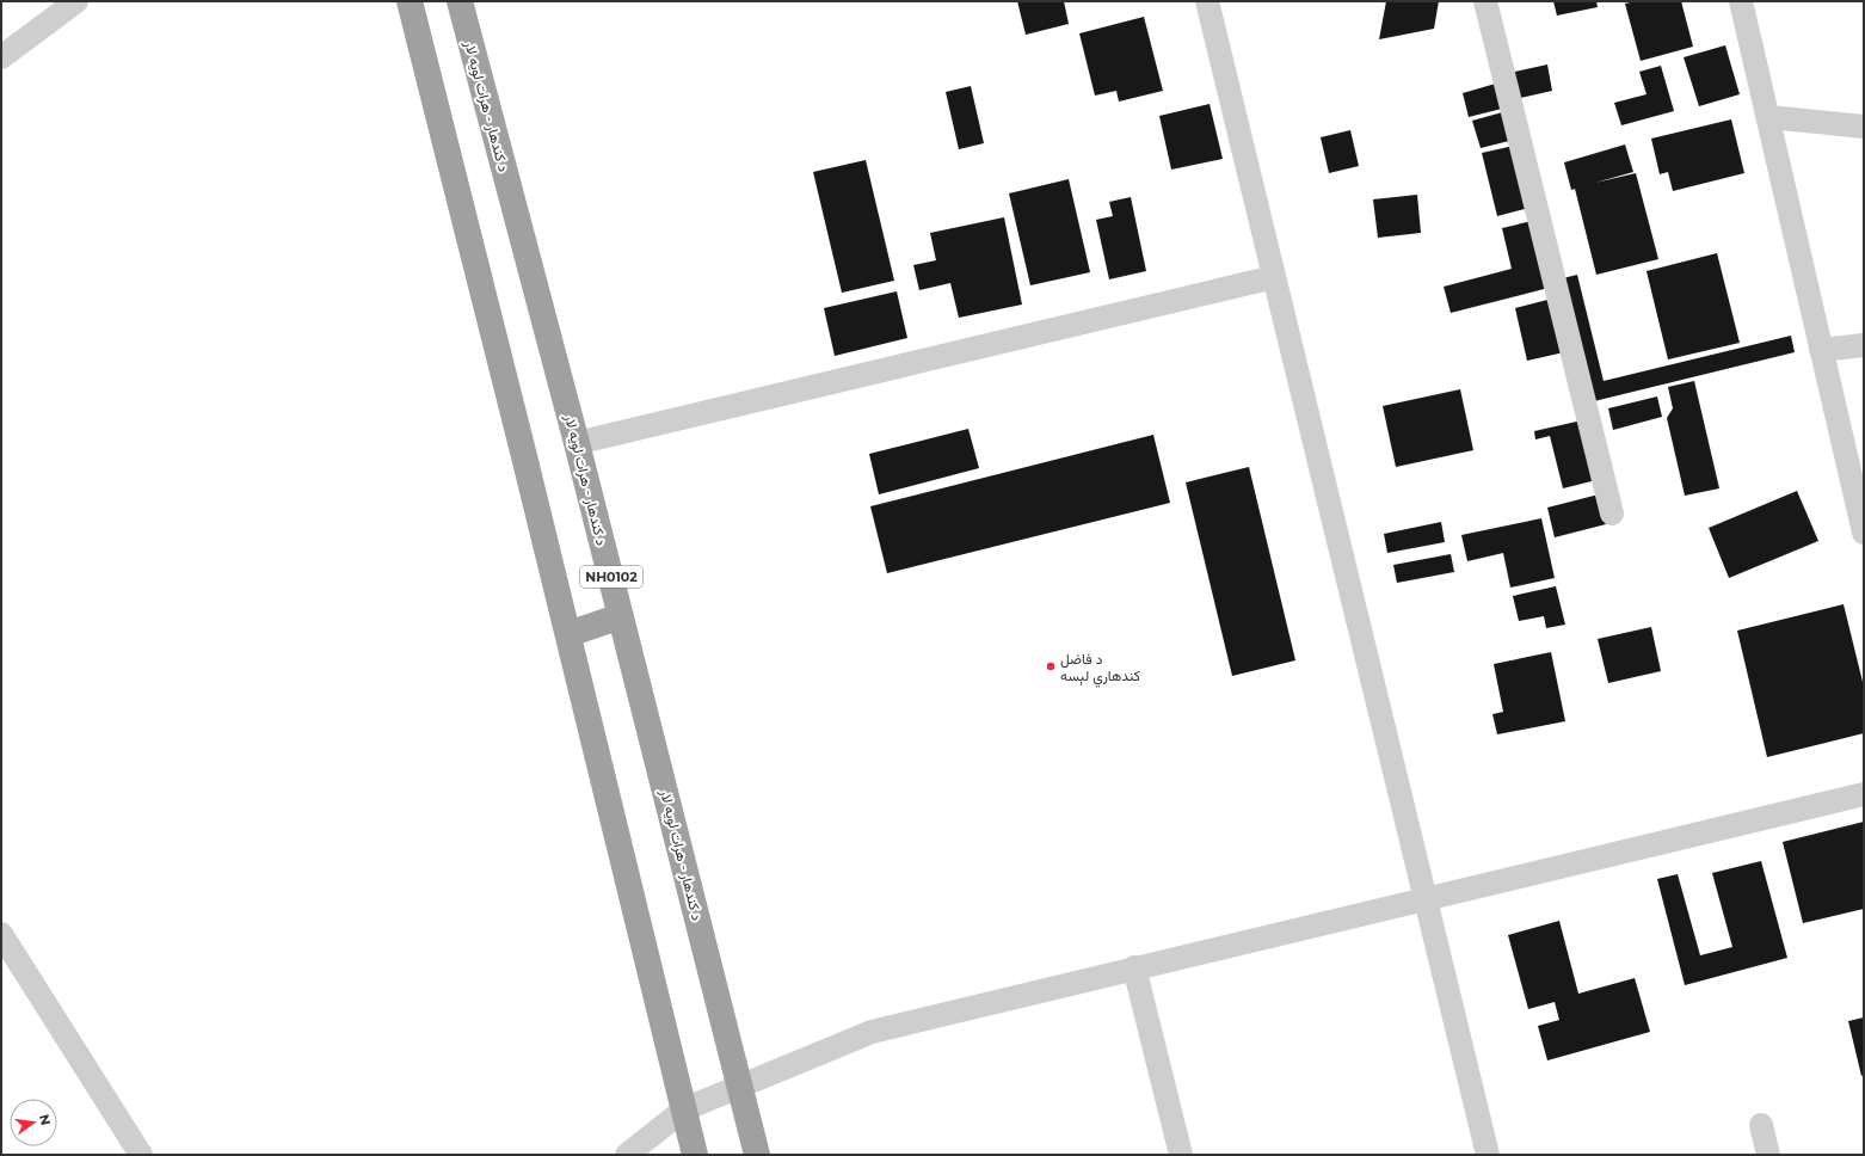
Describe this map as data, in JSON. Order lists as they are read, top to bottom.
{
  "streets": {
    "highway": ["د کندهار - هرات لويه لار", "NH0102"]
  },
  "places": ["د فاضل کندهاري لېسه"],
  "north": "right"
}
